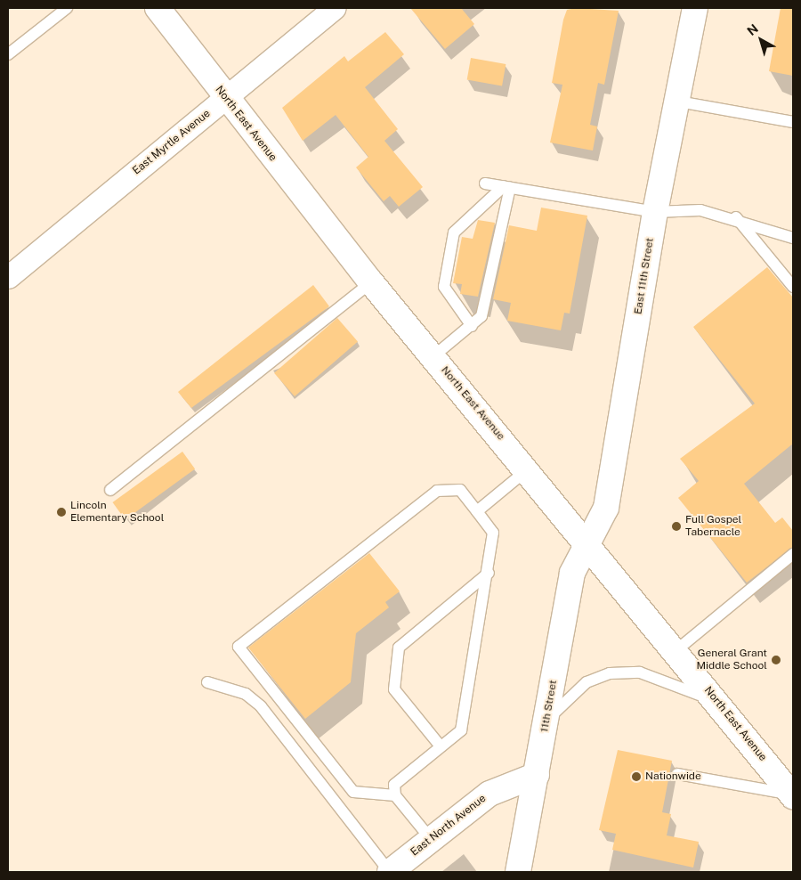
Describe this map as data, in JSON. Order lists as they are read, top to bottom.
{
  "streets": {
    "street": [
      "North East Avenue",
      "East Myrtle Avenue",
      "East 11th Street",
      "11th Street",
      "East North Avenue"
    ]
  },
  "crossings": [
    ["North East Avenue", "East Myrtle Avenue"],
    ["North East Avenue", "East 11th Street"],
    ["North East Avenue", "11th Street"],
    ["East 11th Street", "11th Street"],
    ["11th Street", "East North Avenue"]
  ],
  "places": [
    "Lincoln Elementary School",
    "Full Gospel Tabernacle",
    "General Grant Middle School",
    "Nationwide"
  ],
  "north": "top left"
}
